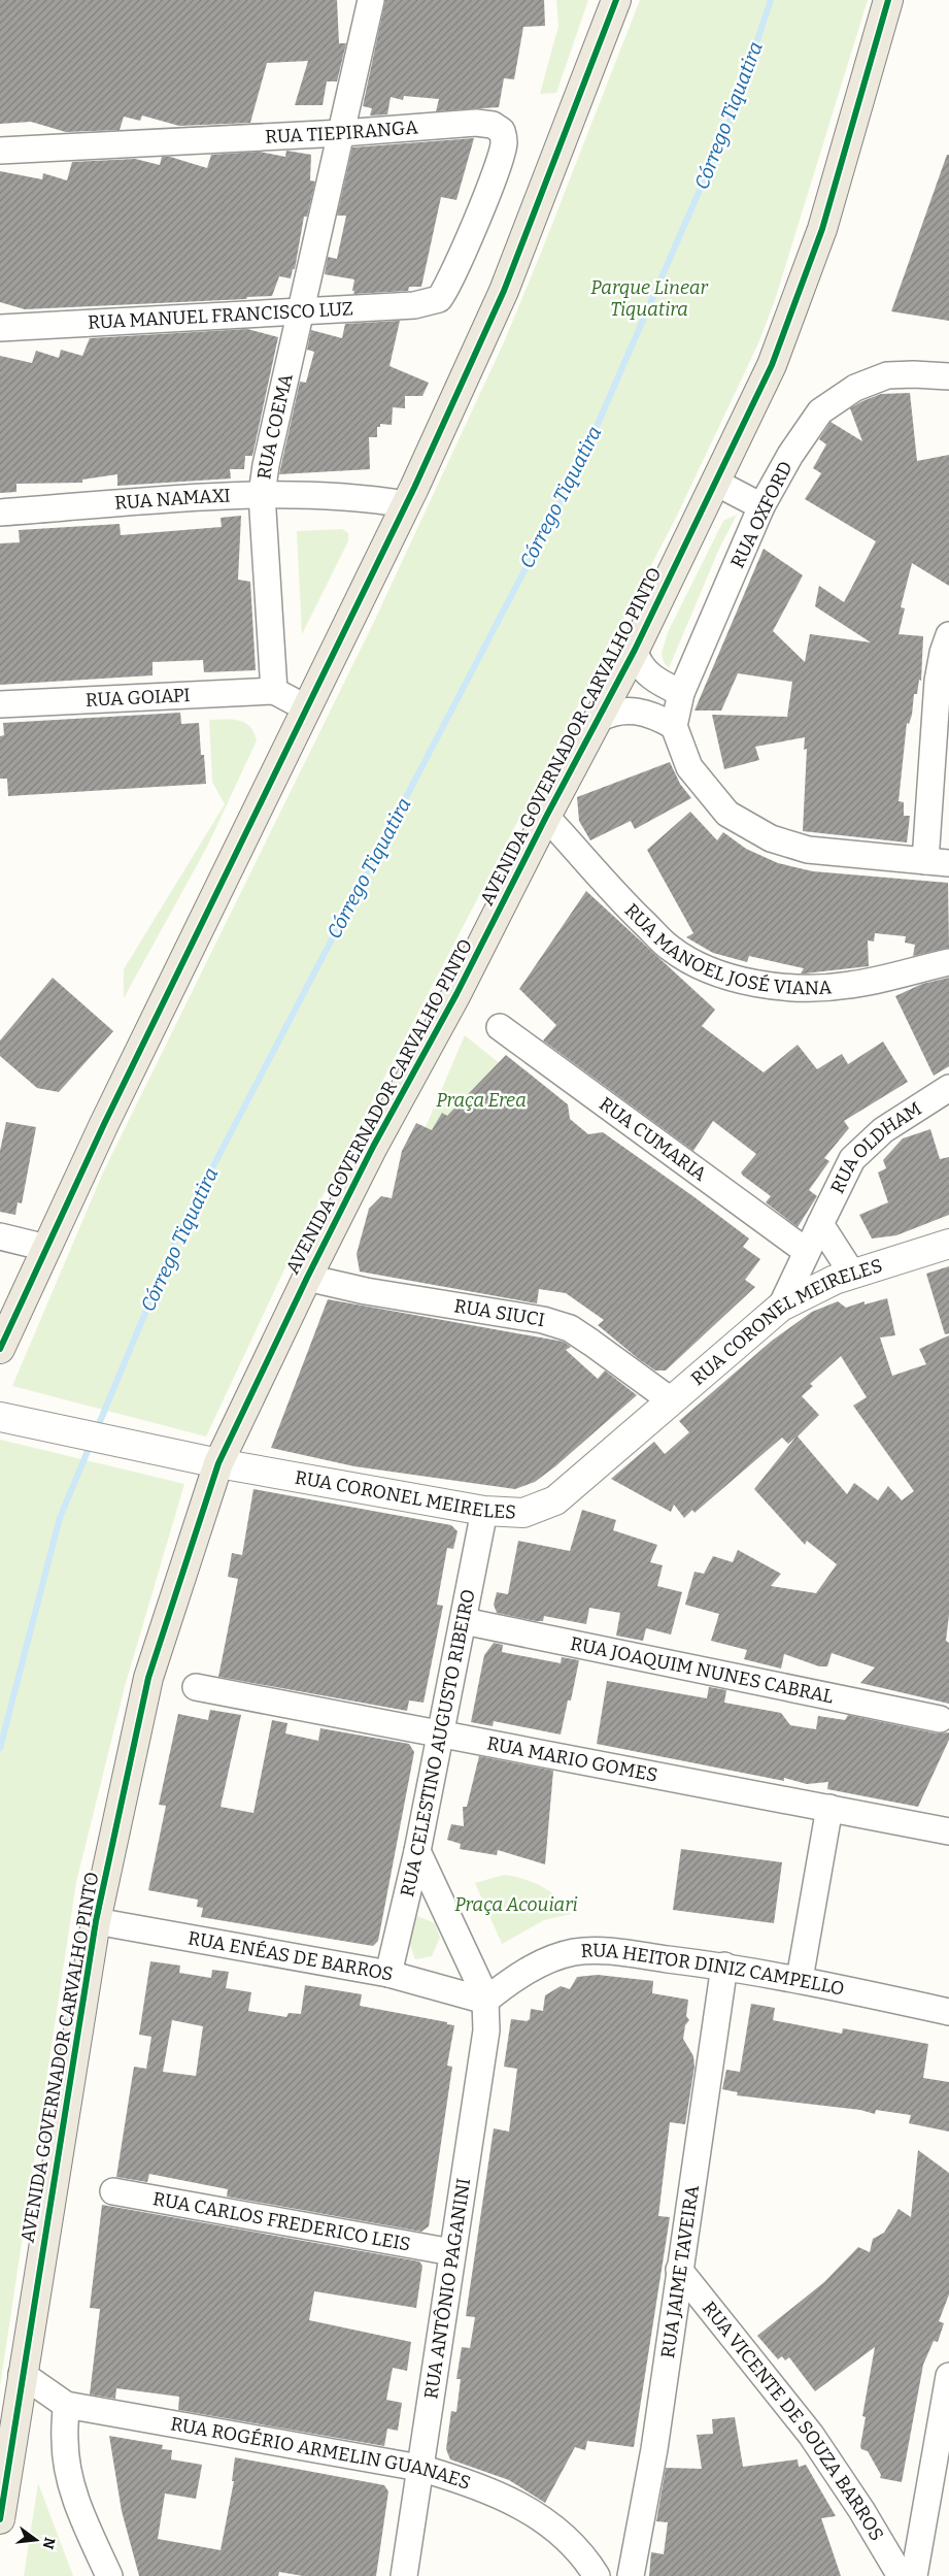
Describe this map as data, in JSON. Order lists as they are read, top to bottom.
{
  "streets": {
    "main road": ["AVENIDA GOVERNADOR CARVALHO PINTO"],
    "street": [
      "RUA TIEPIRANGA",
      "RUA MANUEL FRANCISCO LUZ",
      "RUA COEMA",
      "RUA NAMAXI",
      "RUA OXFORD",
      "RUA GOIAPI",
      "RUA MANOEL JOSÉ VIANA",
      "RUA CUMARIA",
      "RUA OLDHAM",
      "RUA SIUCI",
      "RUA CORONEL MEIRELES",
      "RUA JOAQUIM NUNES CABRAL",
      "RUA CELESTINO AUGUSTO RIBEIRO",
      "RUA MARIO GOMES",
      "RUA ENÉAS DE BARROS",
      "RUA HEITOR DINIZ CAMPELLO",
      "RUA CARLOS FREDERICO LEIS",
      "RUA JAIME TAVEIRA",
      "RUA ANTÔNIO PAGANINI",
      "RUA VICENTE DE SOUZA BARROS",
      "RUA ROGÉRIO ARMELIN GUANAES"
    ]
  },
  "crossings": [
    ["RUA TIEPIRANGA", "RUA MANUEL FRANCISCO LUZ"],
    ["RUA TIEPIRANGA", "RUA COEMA"],
    ["RUA MANUEL FRANCISCO LUZ", "RUA COEMA"],
    ["RUA COEMA", "RUA NAMAXI"],
    ["RUA COEMA", "RUA GOIAPI"],
    ["AVENIDA GOVERNADOR CARVALHO PINTO", "RUA MANOEL JOSÉ VIANA"],
    ["AVENIDA GOVERNADOR CARVALHO PINTO", "RUA SIUCI"],
    ["AVENIDA GOVERNADOR CARVALHO PINTO", "RUA CORONEL MEIRELES"],
    ["AVENIDA GOVERNADOR CARVALHO PINTO", "RUA ENÉAS DE BARROS"],
    ["AVENIDA GOVERNADOR CARVALHO PINTO", "RUA ROGÉRIO ARMELIN GUANAES"],
    ["RUA CUMARIA", "RUA OLDHAM"],
    ["RUA OLDHAM", "RUA CORONEL MEIRELES"],
    ["RUA SIUCI", "RUA CORONEL MEIRELES"],
    ["RUA CORONEL MEIRELES", "RUA CELESTINO AUGUSTO RIBEIRO"],
    ["RUA JOAQUIM NUNES CABRAL", "RUA CELESTINO AUGUSTO RIBEIRO"],
    ["RUA CELESTINO AUGUSTO RIBEIRO", "RUA MARIO GOMES"],
    ["RUA CELESTINO AUGUSTO RIBEIRO", "RUA ENÉAS DE BARROS"],
    ["RUA ENÉAS DE BARROS", "RUA HEITOR DINIZ CAMPELLO"],
    ["RUA ENÉAS DE BARROS", "RUA ANTÔNIO PAGANINI"],
    ["RUA HEITOR DINIZ CAMPELLO", "RUA JAIME TAVEIRA"],
    ["RUA HEITOR DINIZ CAMPELLO", "RUA ANTÔNIO PAGANINI"],
    ["RUA CARLOS FREDERICO LEIS", "RUA ANTÔNIO PAGANINI"],
    ["RUA JAIME TAVEIRA", "RUA VICENTE DE SOUZA BARROS"],
    ["RUA ANTÔNIO PAGANINI", "RUA ROGÉRIO ARMELIN GUANAES"]
  ],
  "water": ["Córrego Tiquatira"],
  "parks": ["Parque Linear Tiquatira", "Praça Erea", "Praça Acouiari"],
  "north": "right"
}
